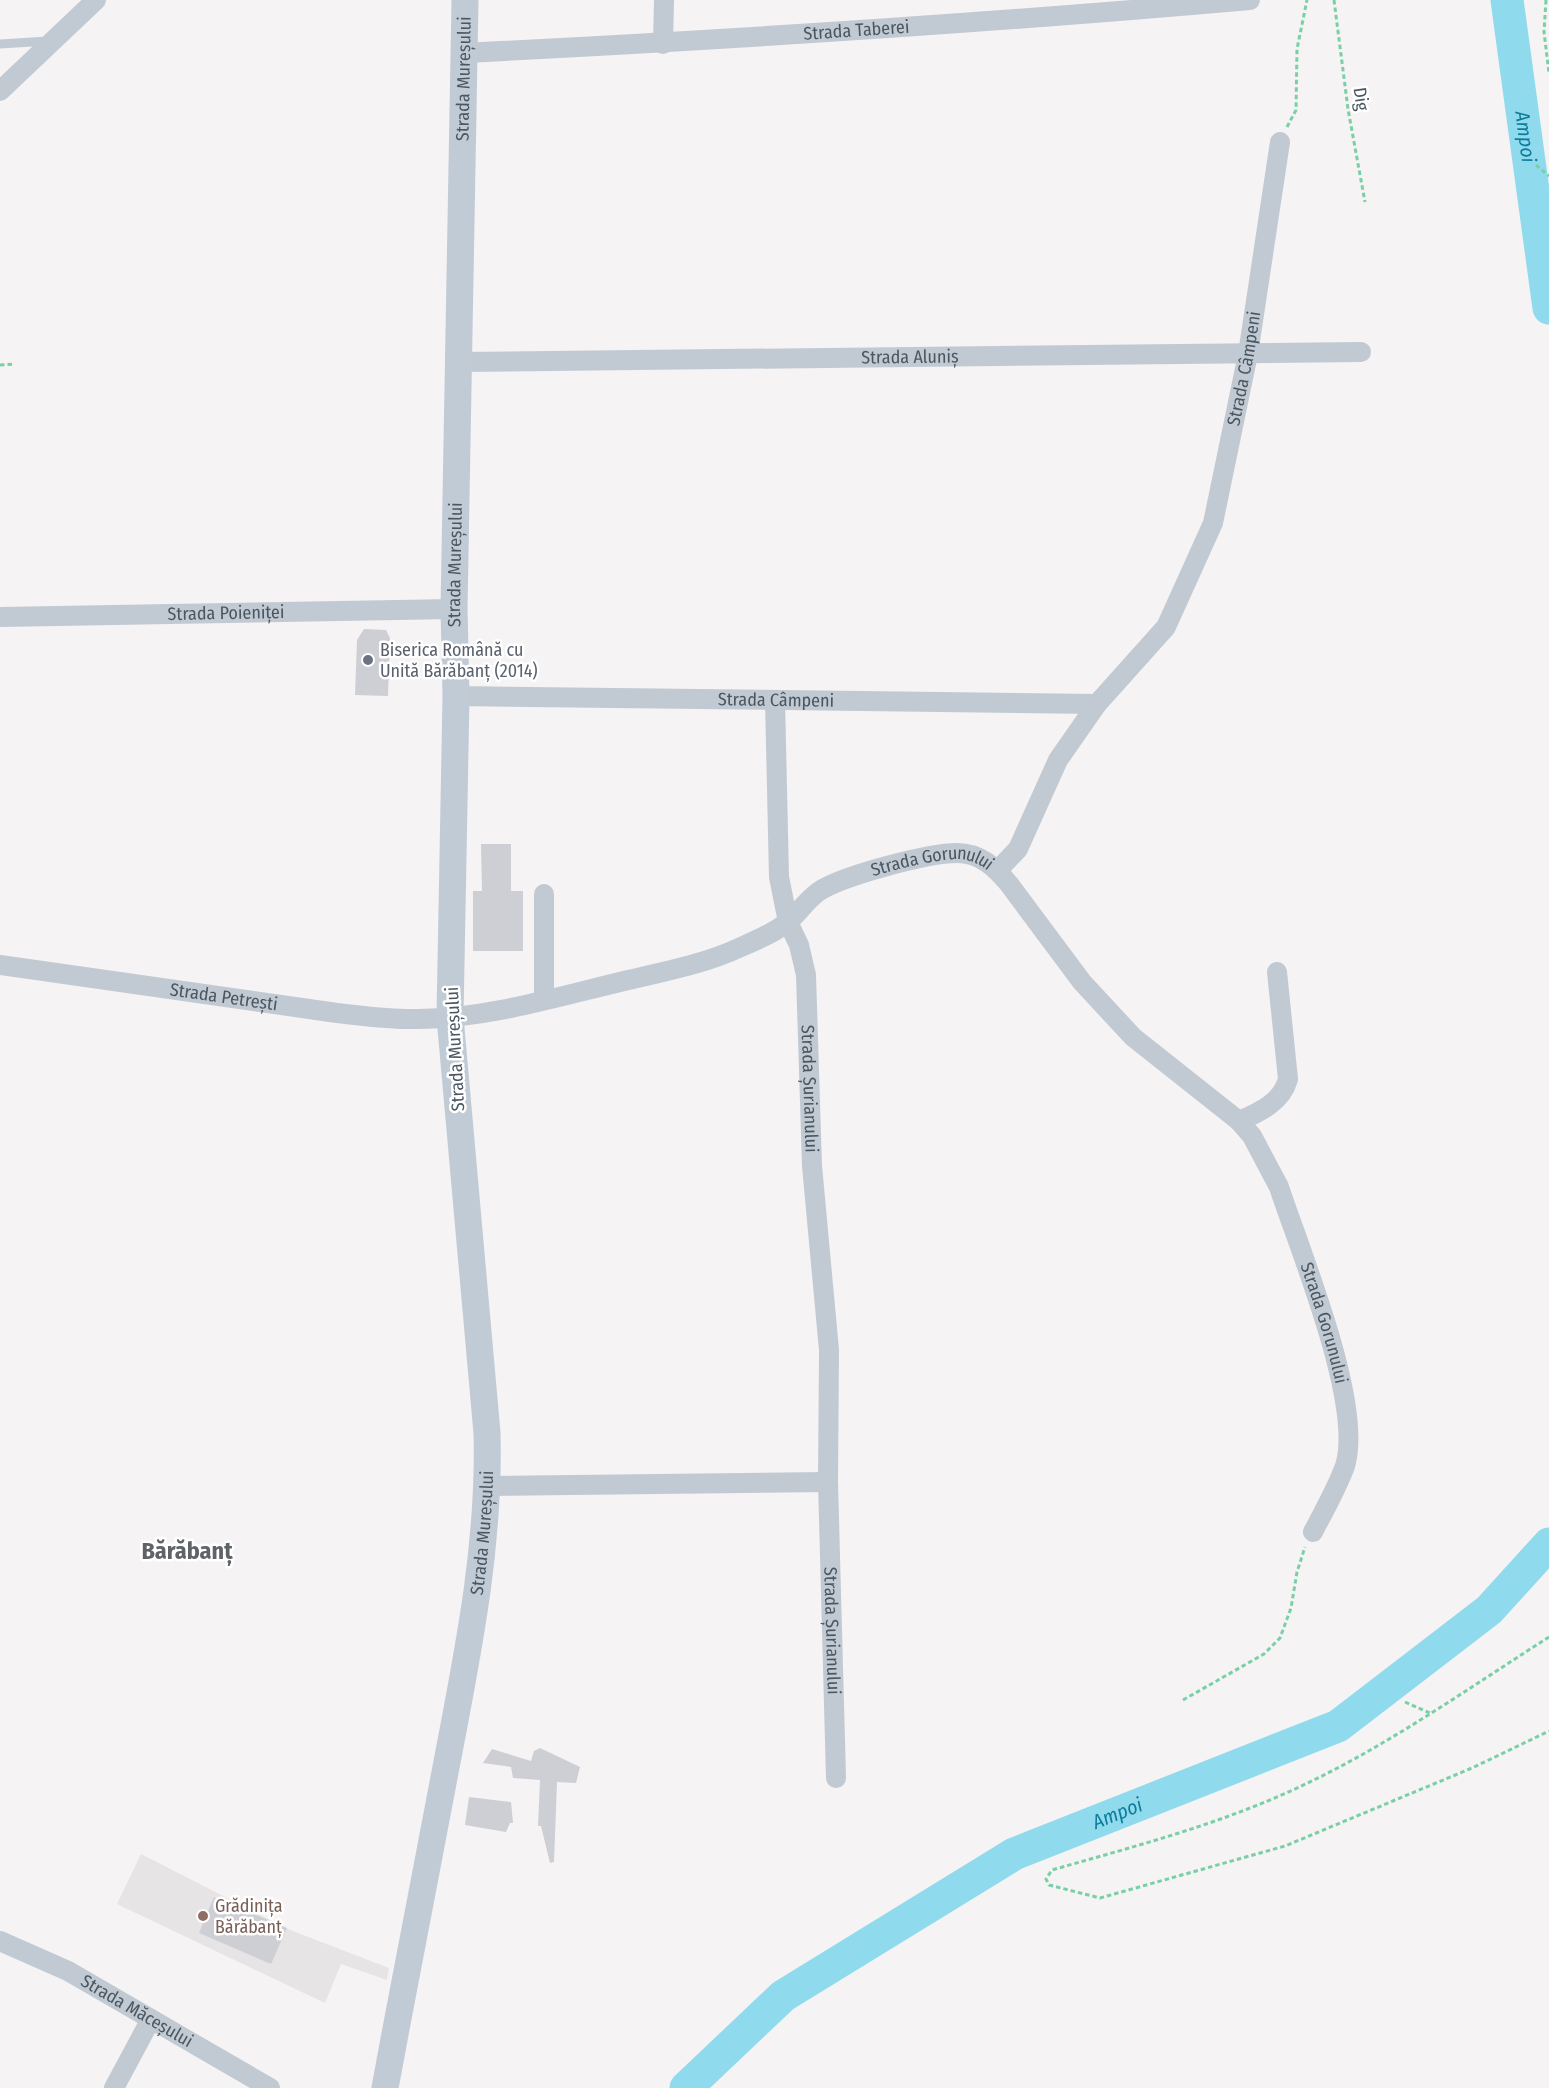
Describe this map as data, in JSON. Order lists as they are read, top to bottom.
{
  "streets": {
    "street": [
      "Strada Taberei",
      "Strada Mureșului",
      "Strada Aluniș",
      "Strada Câmpeni",
      "Strada Poieniței",
      "Strada Gorunului",
      "Strada Petrești",
      "Strada Șurianului",
      "Strada Măceșului"
    ],
    "path": ["Dig"]
  },
  "crossings": [
    ["Strada Taberei", "Strada Mureșului"],
    ["Strada Mureșului", "Strada Aluniș"],
    ["Strada Mureșului", "Strada Câmpeni"],
    ["Strada Mureșului", "Strada Poieniței"],
    ["Strada Mureșului", "Strada Gorunului"],
    ["Strada Mureșului", "Strada Petrești"],
    ["Strada Aluniș", "Strada Câmpeni"],
    ["Strada Câmpeni", "Strada Gorunului"],
    ["Strada Câmpeni", "Strada Șurianului"],
    ["Strada Gorunului", "Strada Petrești"],
    ["Strada Gorunului", "Strada Șurianului"]
  ],
  "districts": ["Bărăbanț"],
  "water": ["Ampoi"],
  "places": ["Biserica Română cu Unită Bărăbanț (2014)", "Grădinița Bărăbanț"]
}
